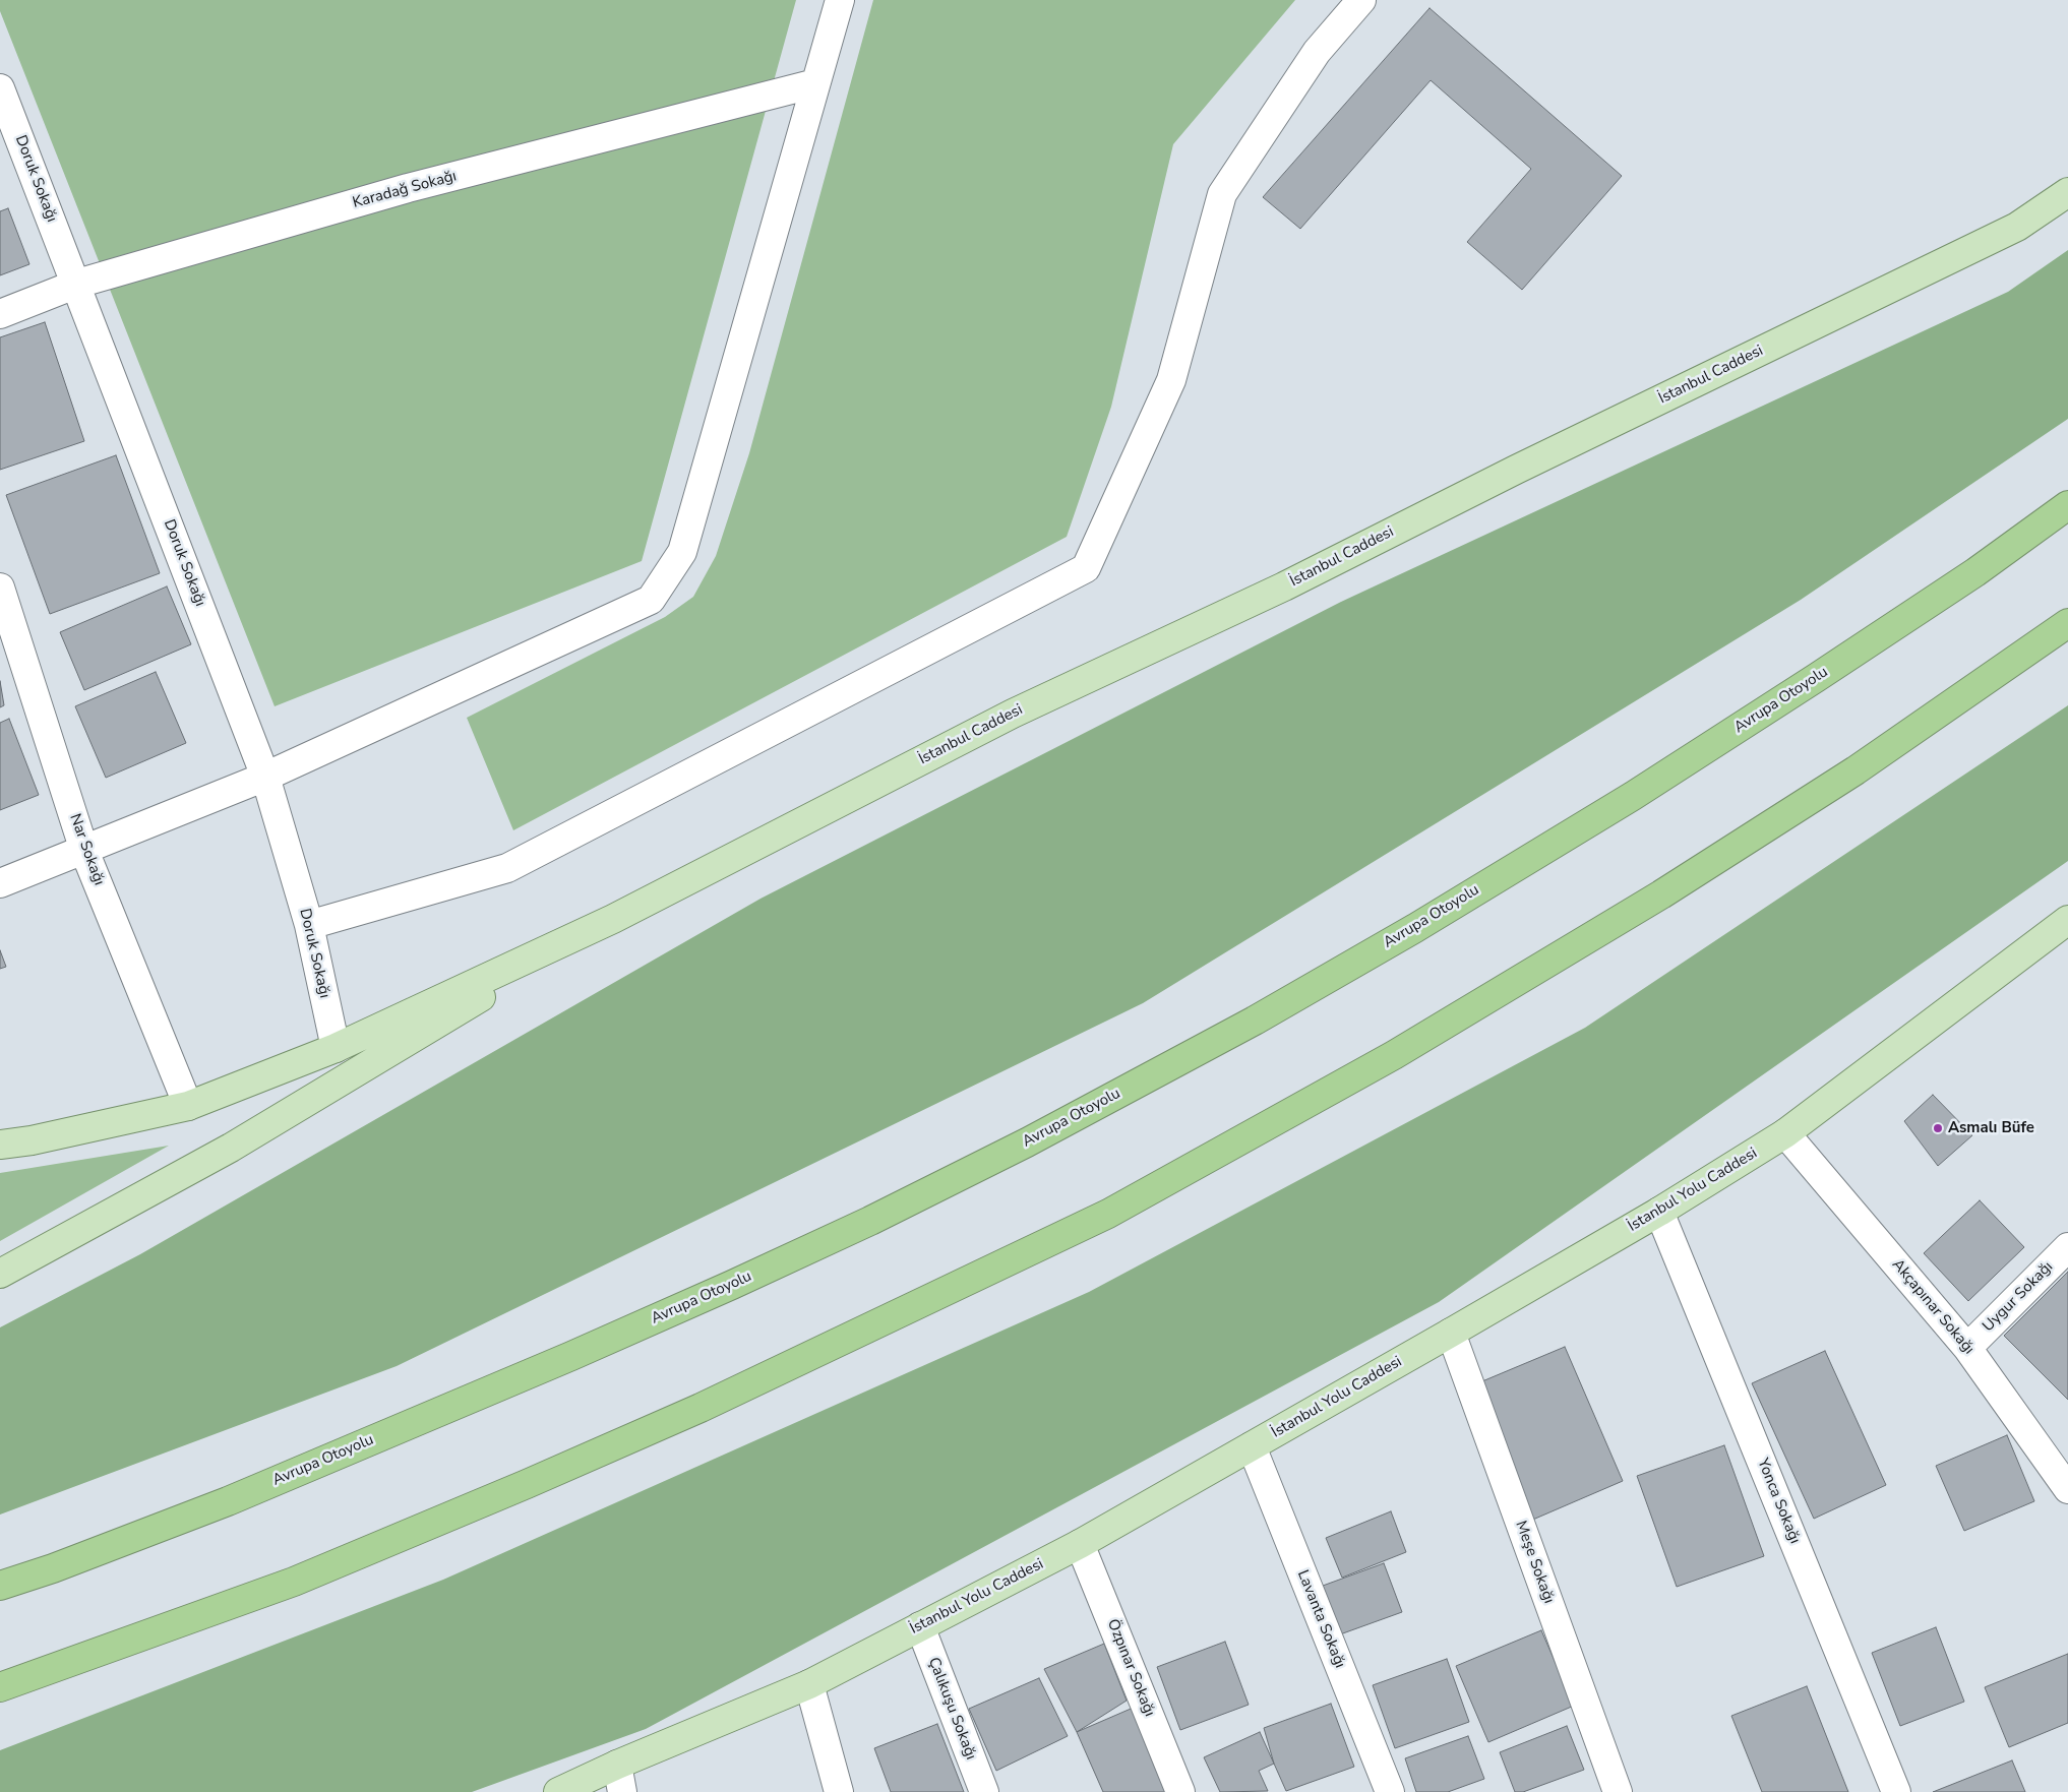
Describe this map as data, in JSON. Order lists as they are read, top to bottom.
{
  "streets": {
    "highway": ["Avrupa Otoyolu"],
    "main road": ["İstanbul Caddesi", "İstanbul Yolu Caddesi"],
    "street": [
      "Doruk Sokağı",
      "Karadağ Sokağı",
      "Nar Sokağı",
      "Uygur Sokağı",
      "Akçapınar Sokağı",
      "Yonca Sokağı",
      "Meşe Sokağı",
      "Lavanta Sokağı",
      "Özpınar Sokağı",
      "Çalıkuşu Sokağı"
    ]
  },
  "crossings": [
    ["Doruk Sokağı", "Karadağ Sokağı"],
    ["İstanbul Yolu Caddesi", "Akçapınar Sokağı"],
    ["İstanbul Yolu Caddesi", "Yonca Sokağı"],
    ["İstanbul Yolu Caddesi", "Meşe Sokağı"],
    ["İstanbul Yolu Caddesi", "Lavanta Sokağı"],
    ["İstanbul Yolu Caddesi", "Özpınar Sokağı"],
    ["İstanbul Yolu Caddesi", "Çalıkuşu Sokağı"],
    ["Uygur Sokağı", "Akçapınar Sokağı"]
  ],
  "places": ["Asmalı Büfe"]
}
